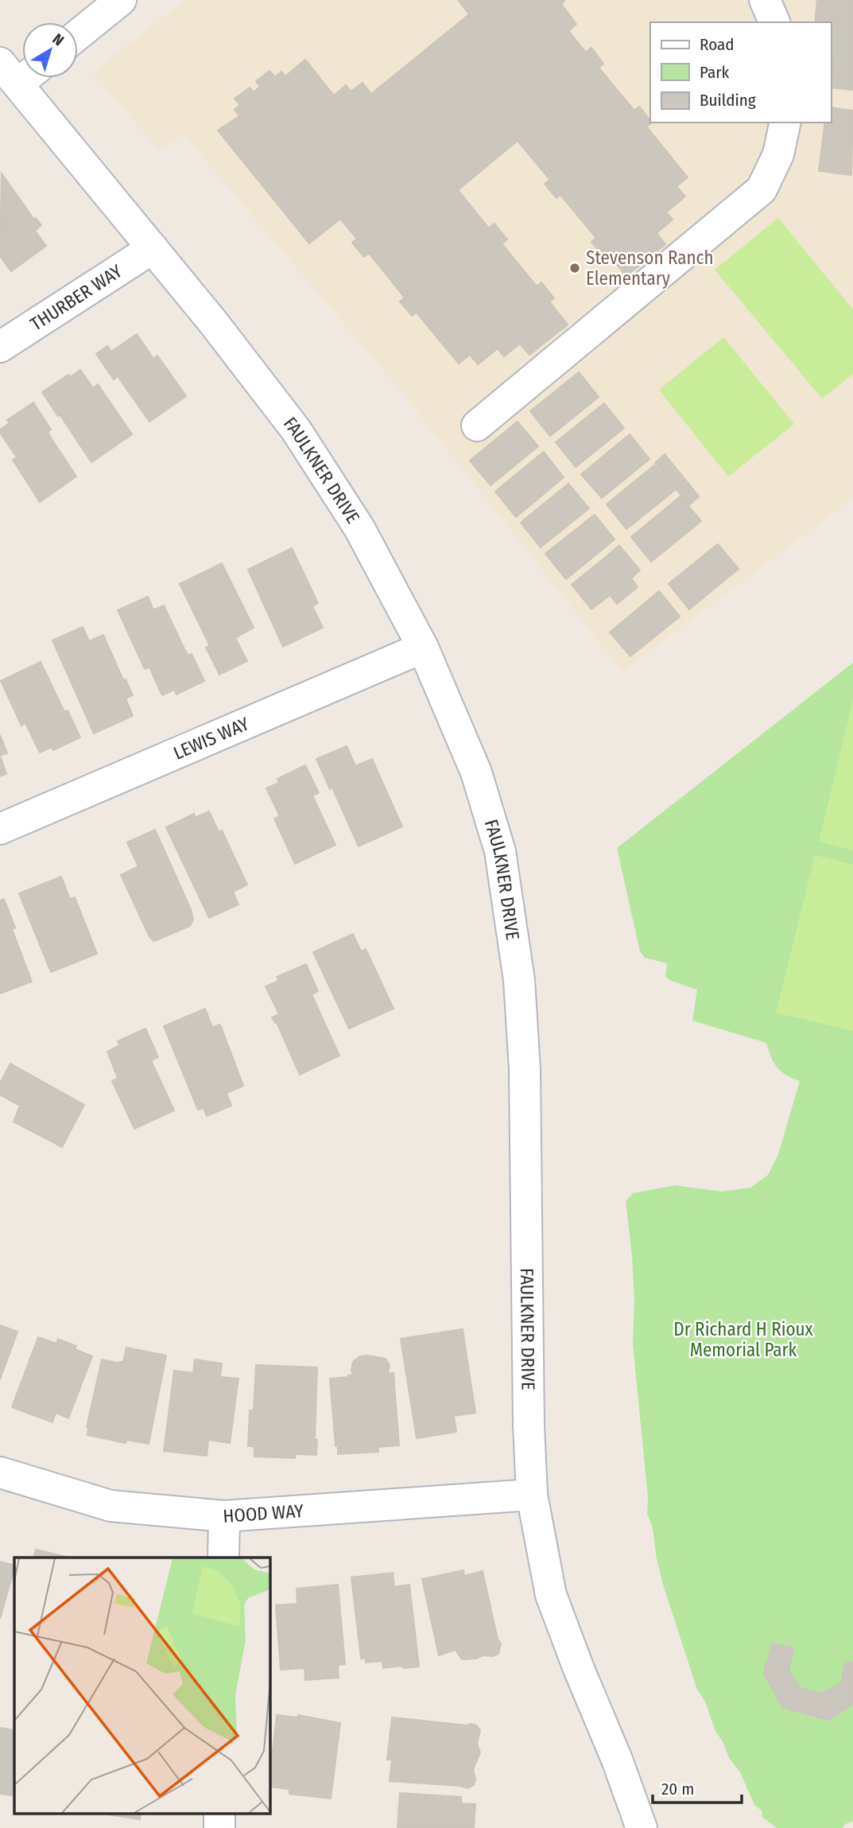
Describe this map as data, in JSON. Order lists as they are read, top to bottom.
{
  "streets": {
    "street": [
      "THURBER WAY",
      "FAULKNER DRIVE",
      "LEWIS WAY",
      "HOOD WAY"
    ]
  },
  "crossings": [
    ["THURBER WAY", "FAULKNER DRIVE"],
    ["FAULKNER DRIVE", "LEWIS WAY"],
    ["FAULKNER DRIVE", "HOOD WAY"]
  ],
  "parks": ["Dr Richard H Rioux Memorial Park"],
  "places": ["Stevenson Ranch Elementary"],
  "legend": ["Road", "Park", "Building"],
  "scale_bar": "20 m",
  "north": "top right"
}
